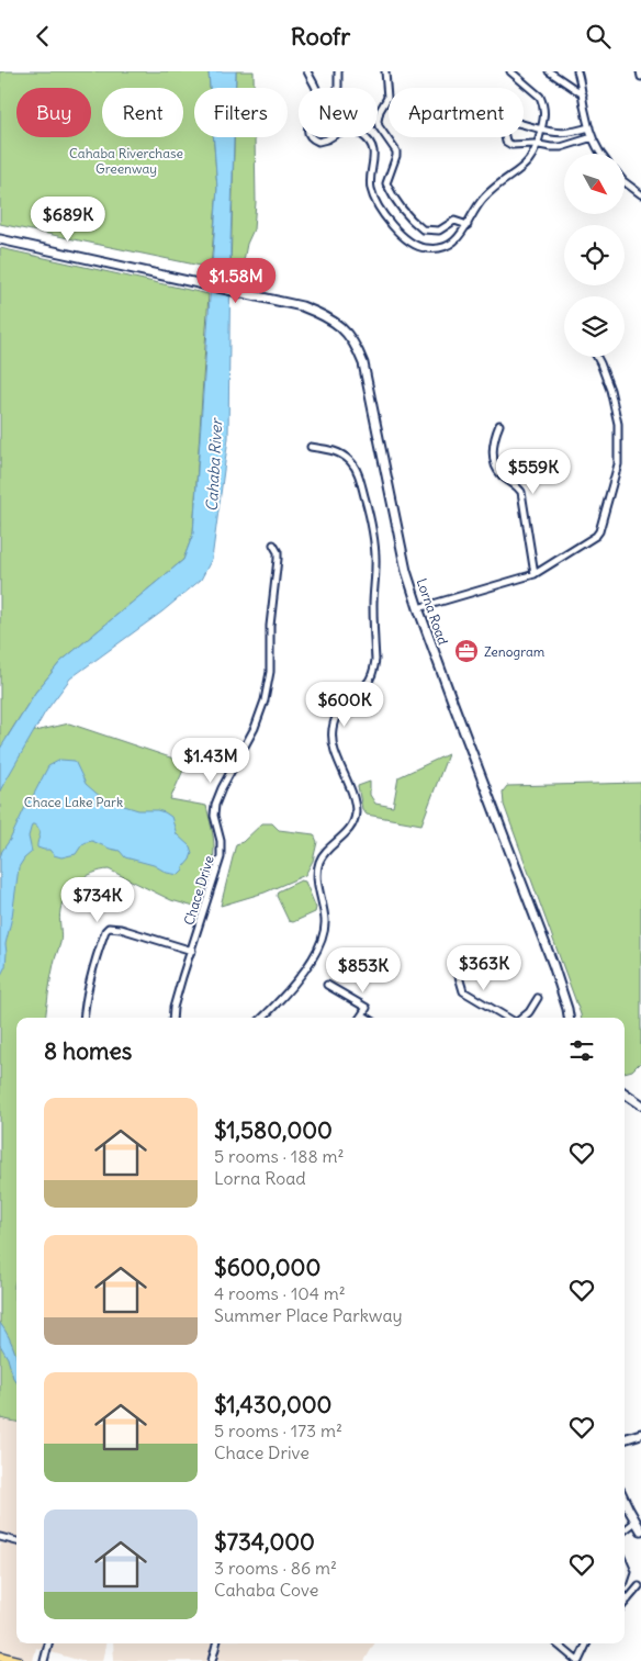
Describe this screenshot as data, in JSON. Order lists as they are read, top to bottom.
{
  "streets": {
    "street": ["Lorna Road", "Chace Drive"]
  },
  "water": ["Cahaba River"],
  "parks": ["Cahaba Riverchase Greenway", "Chace Lake Park"],
  "places": {
    "office": ["Zenogram"]
  },
  "north": "bottom right",
  "page": {
    "header": "Roofr",
    "chip": [
      "Buy",
      "Rent",
      "Filters",
      "New",
      "Apartment"
    ],
    "price": [
      "$689K",
      "$1.58M",
      "$559K",
      "$600K",
      "$1.43M",
      "$734K",
      "$363K",
      "$853K"
    ],
    "heading": "8 homes",
    "list": [
      {
        "name": "$1,580,000",
        "note": "5 rooms · 188 m² · Lorna Road"
      },
      {
        "name": "$600,000",
        "note": "4 rooms · 104 m² · Summer Place Parkway"
      },
      {
        "name": "$1,430,000",
        "note": "5 rooms · 173 m² · Chace Drive"
      },
      {
        "name": "$734,000",
        "note": "3 rooms · 86 m² · Cahaba Cove"
      }
    ]
  }
}
